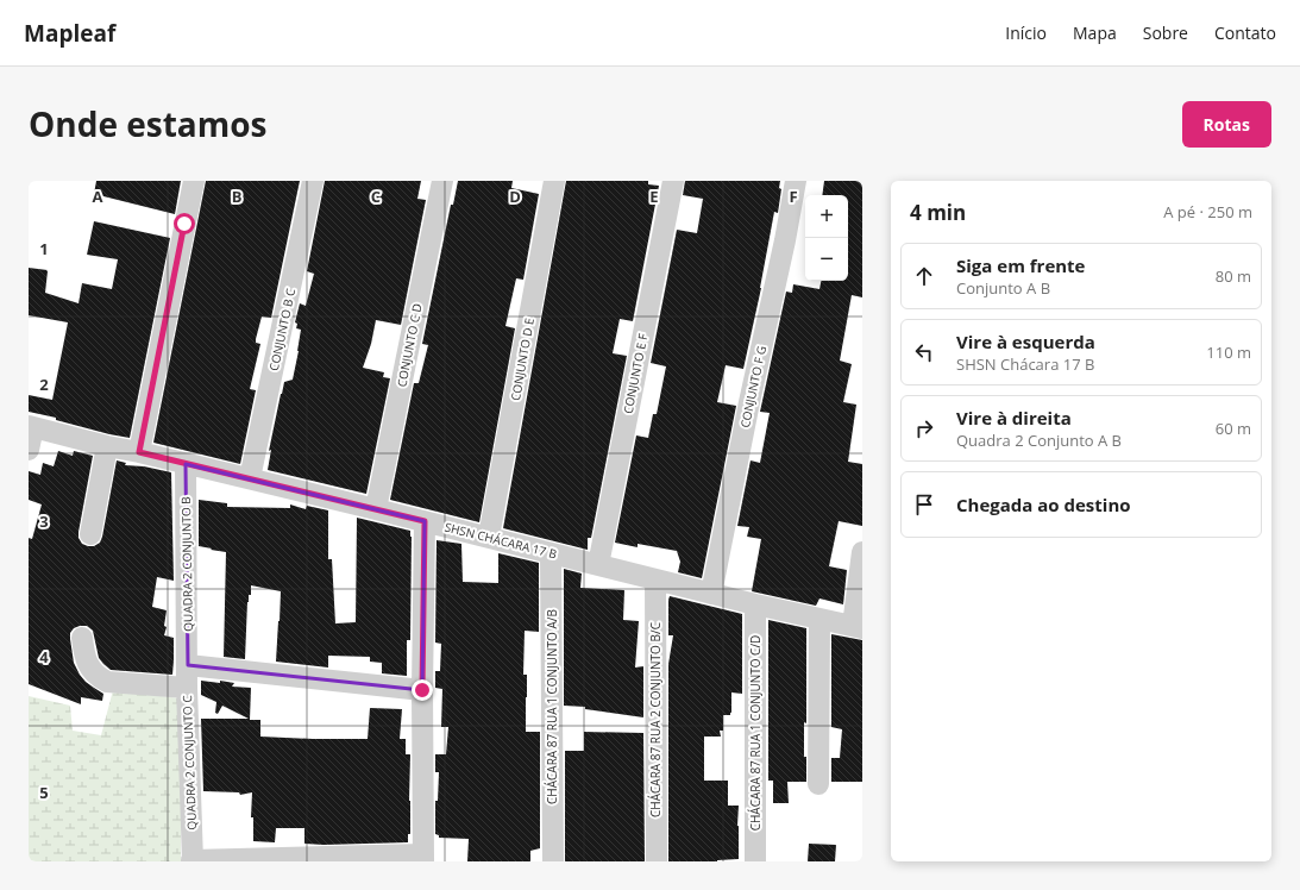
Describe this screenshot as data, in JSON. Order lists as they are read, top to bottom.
{
  "streets": {
    "street": [
      "CONJUNTO B C",
      "CONJUNTO C D",
      "CONJUNTO D E",
      "CONJUNTO E F",
      "CONJUNTO F G",
      "SHSN CHÁCARA 17 B",
      "QUADRA 2 CONJUNTO B",
      "CHÁCARA 87 RUA 1 CONJUNTO A/B",
      "CHÁCARA 87 RUA 2 CONJUNTO B/C",
      "CHÁCARA 87 RUA 1 CONJUNTO C/D",
      "QUADRA 2 CONJUNTO C"
    ]
  },
  "crossings": [
    ["CONJUNTO B C", "SHSN CHÁCARA 17 B"],
    ["CONJUNTO C D", "SHSN CHÁCARA 17 B"],
    ["CONJUNTO D E", "SHSN CHÁCARA 17 B"],
    ["CONJUNTO E F", "SHSN CHÁCARA 17 B"],
    ["CONJUNTO F G", "SHSN CHÁCARA 17 B"],
    ["SHSN CHÁCARA 17 B", "QUADRA 2 CONJUNTO B"],
    ["SHSN CHÁCARA 17 B", "CHÁCARA 87 RUA 1 CONJUNTO A/B"],
    ["SHSN CHÁCARA 17 B", "CHÁCARA 87 RUA 2 CONJUNTO B/C"],
    ["SHSN CHÁCARA 17 B", "CHÁCARA 87 RUA 1 CONJUNTO C/D"],
    ["QUADRA 2 CONJUNTO B", "QUADRA 2 CONJUNTO C"]
  ],
  "page": {
    "header": "Mapleaf",
    "nav": [
      "Início",
      "Mapa",
      "Sobre",
      "Contato"
    ],
    "title": "Onde estamos",
    "buttons": "Rotas",
    "heading": ["4 min", "A pé · 250 m"],
    "map_buttons": ["+", "−"],
    "list": [
      ["Siga em frente", "Conjunto A B", "80 m"],
      ["Vire à esquerda", "SHSN Chácara 17 B", "110 m"],
      ["Vire à direita", "Quadra 2 Conjunto A B", "60 m"],
      "Chegada ao destino"
    ]
  },
  "grid": {
    "columns": [
      "A",
      "B",
      "C",
      "D",
      "E",
      "F"
    ],
    "rows": [
      "1",
      "2",
      "3",
      "4",
      "5"
    ]
  }
}
